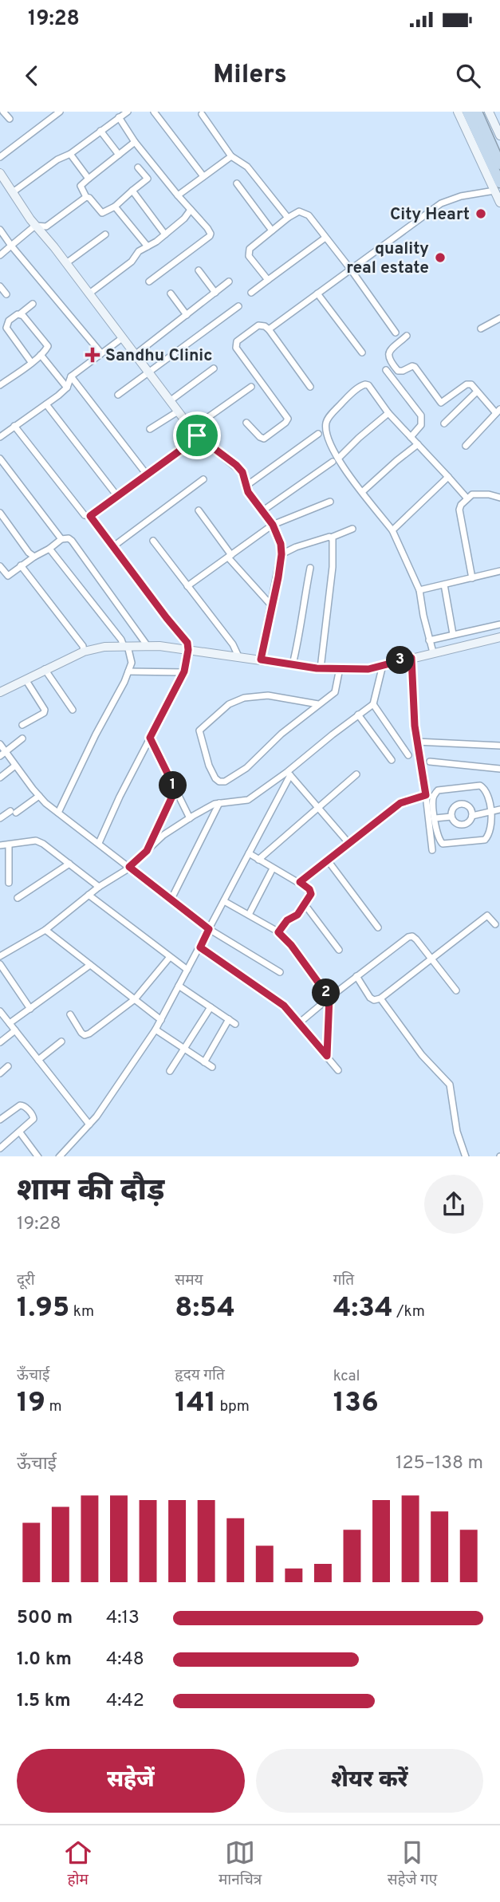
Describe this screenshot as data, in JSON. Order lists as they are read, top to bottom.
{
  "places": {
    "other": ["City Heart", "quality real estate"],
    "health": ["Sandhu Clinic"]
  },
  "page": {
    "status": "19:28",
    "header": "Milers",
    "pins": ["3", "1", "2"],
    "heading": ["शाम की दौड़", "19:28"],
    "stats": [
      ["दूरी", "1.95 km"],
      ["समय", "8:54"],
      ["गति", "4:34 /km"],
      ["ऊँचाई", "19 m"],
      ["हृदय गति", "141 bpm"],
      ["kcal", "136"]
    ],
    "chart": ["ऊँचाई", "125–138 m"],
    "list": [
      {
        "name": "500 m",
        "note": "4:13"
      },
      {
        "name": "1.0 km",
        "note": "4:48"
      },
      {
        "name": "1.5 km",
        "note": "4:42"
      }
    ],
    "buttons": ["सहेजें", "शेयर करें"],
    "tabs": ["होम", "मानचित्र", "सहेजे गए"]
  }
}
